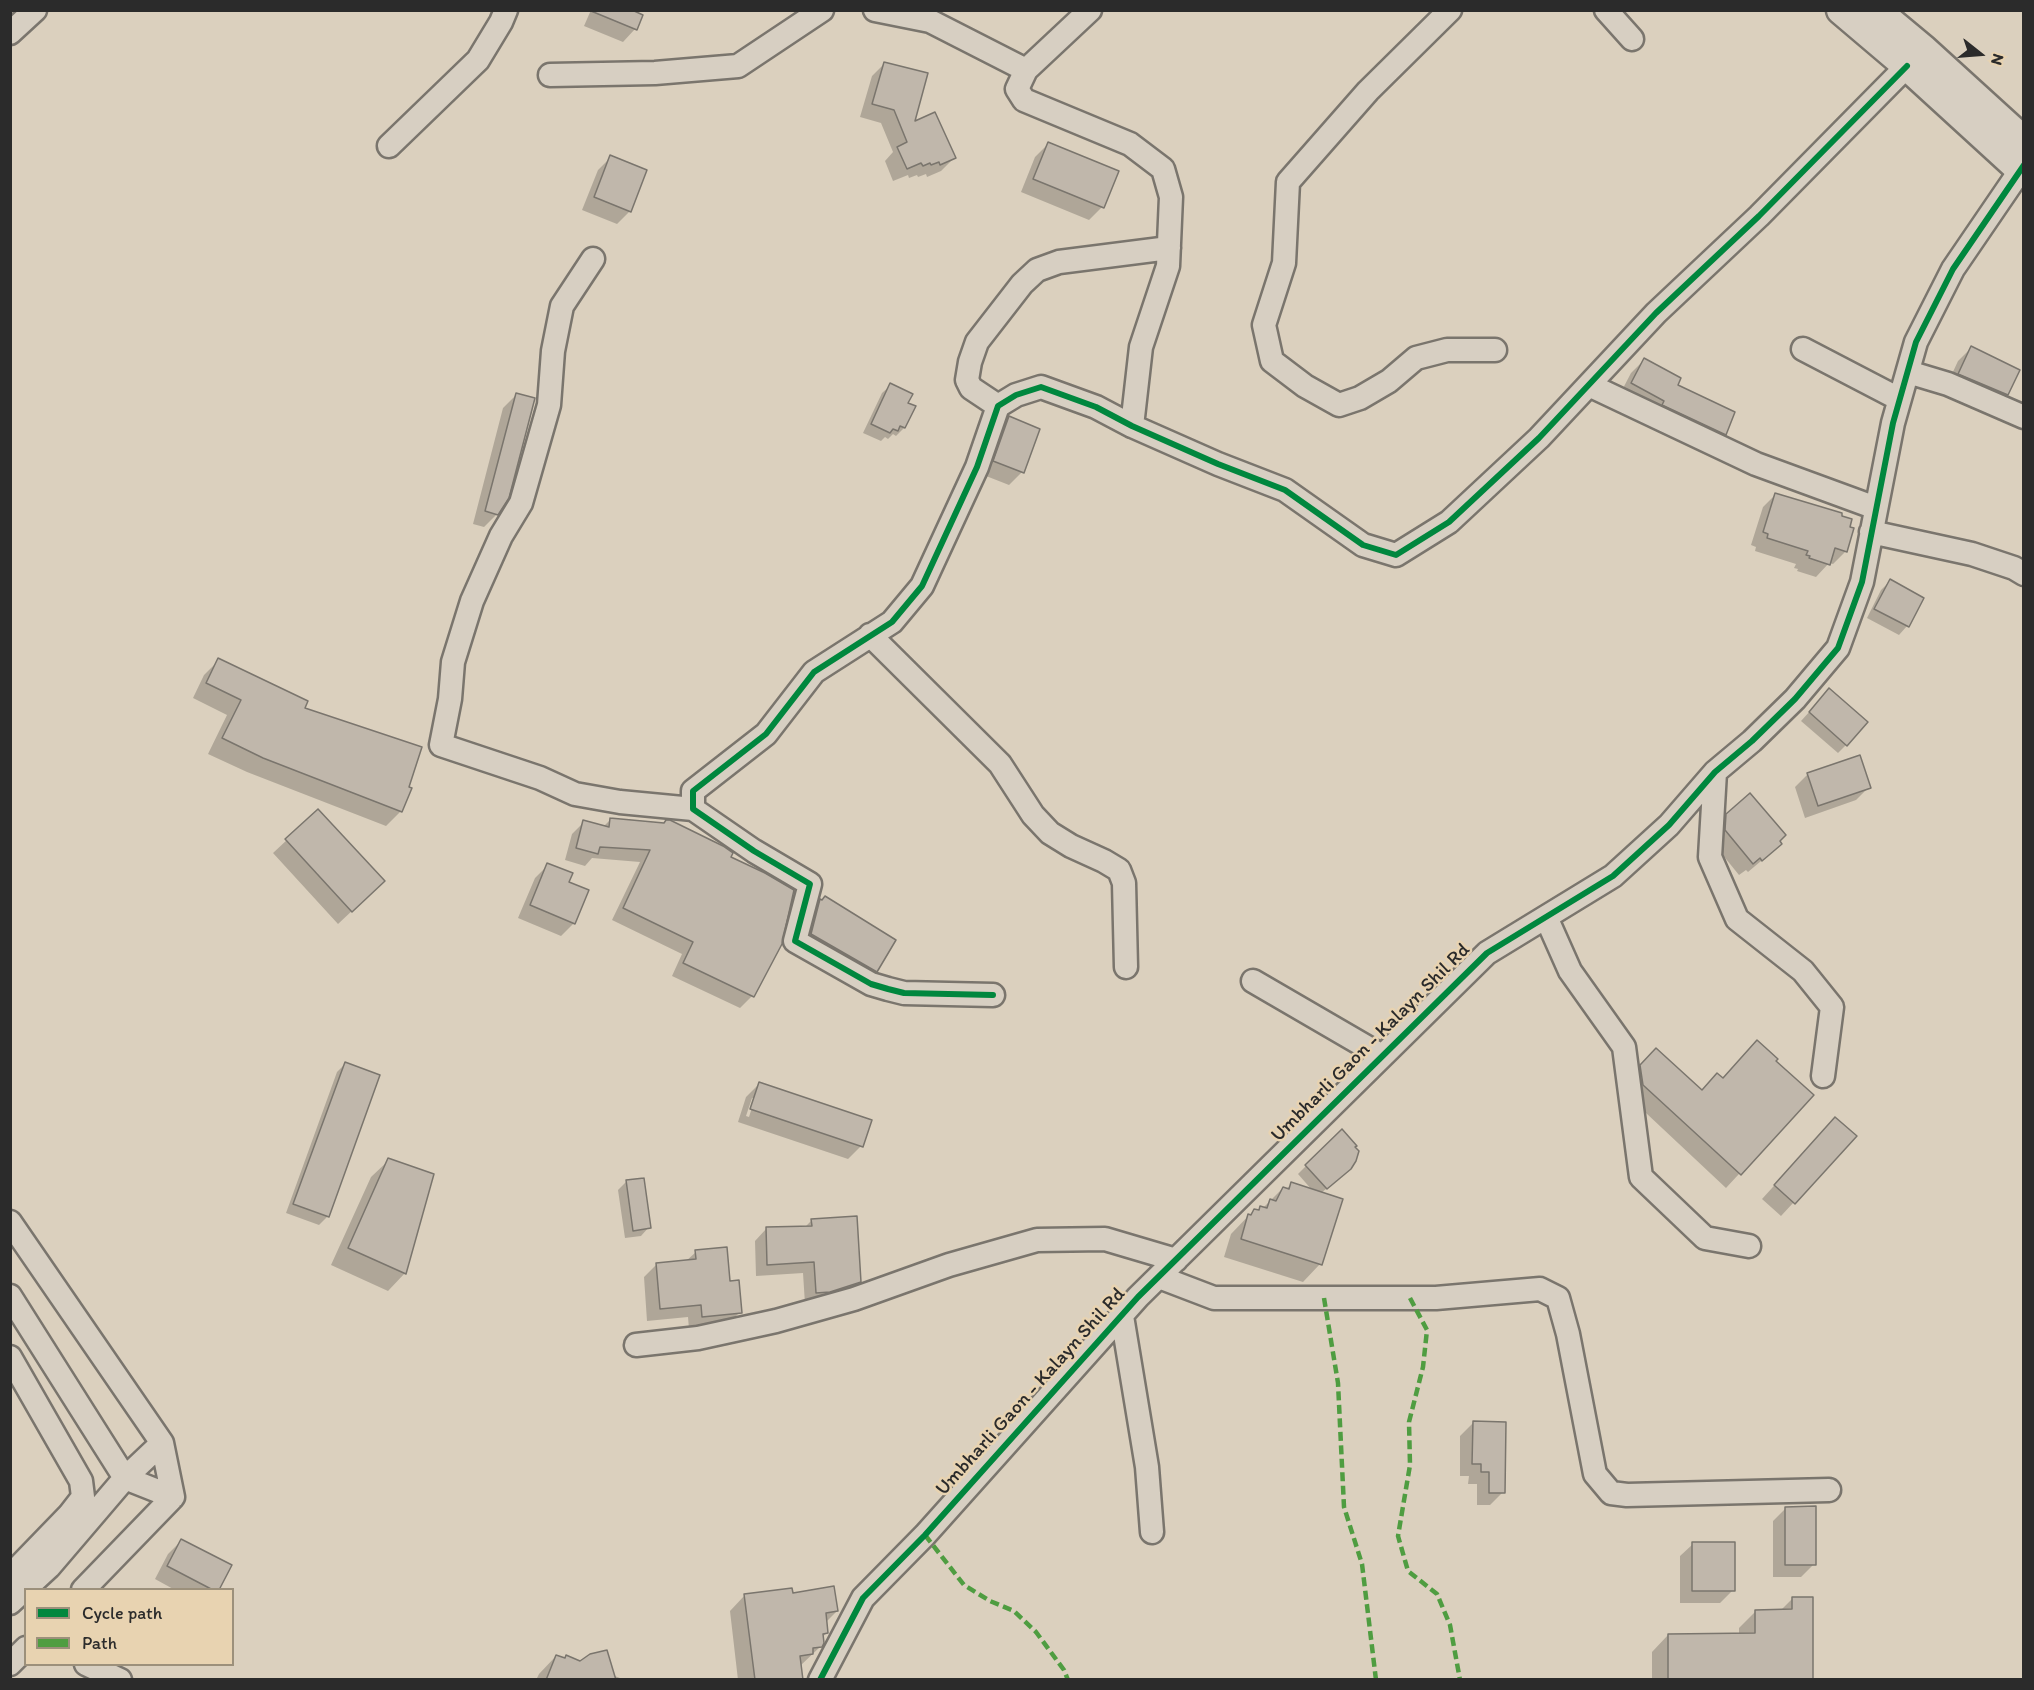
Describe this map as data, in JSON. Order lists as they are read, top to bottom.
{
  "streets": {
    "street": ["Umbharli Gaon - Kalayn Shil Rd"]
  },
  "legend": ["Cycle path", "Path"],
  "north": "right"
}
